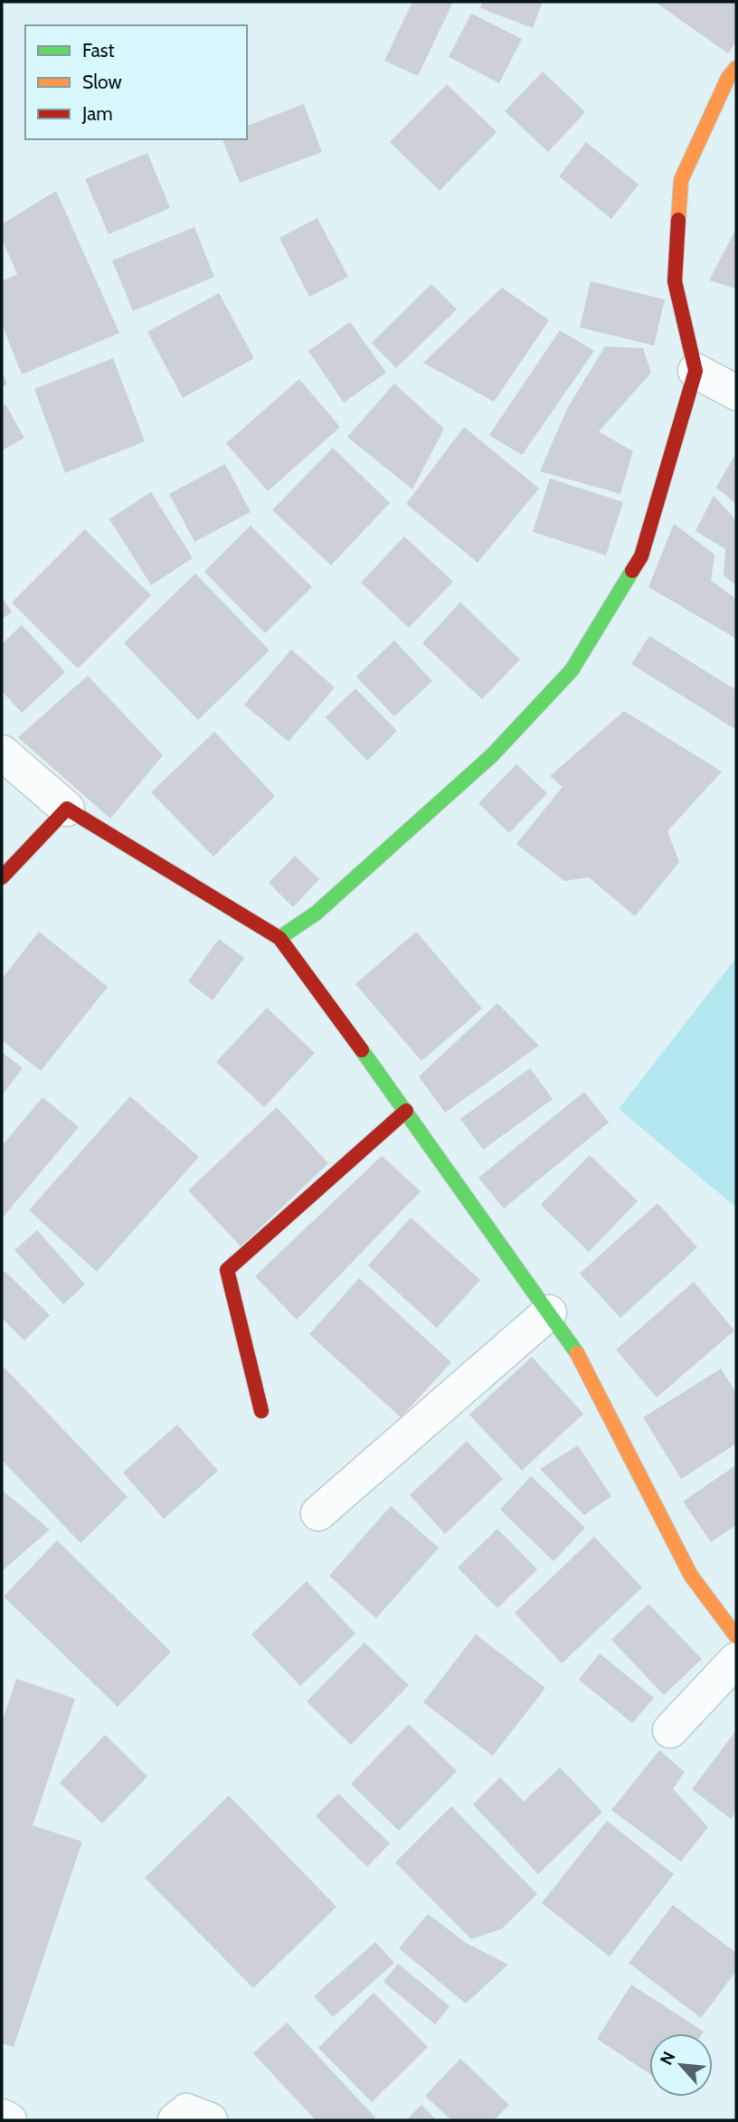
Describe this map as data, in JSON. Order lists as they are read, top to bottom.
{
  "legend": ["Fast", "Slow", "Jam"],
  "north": "top left"
}
